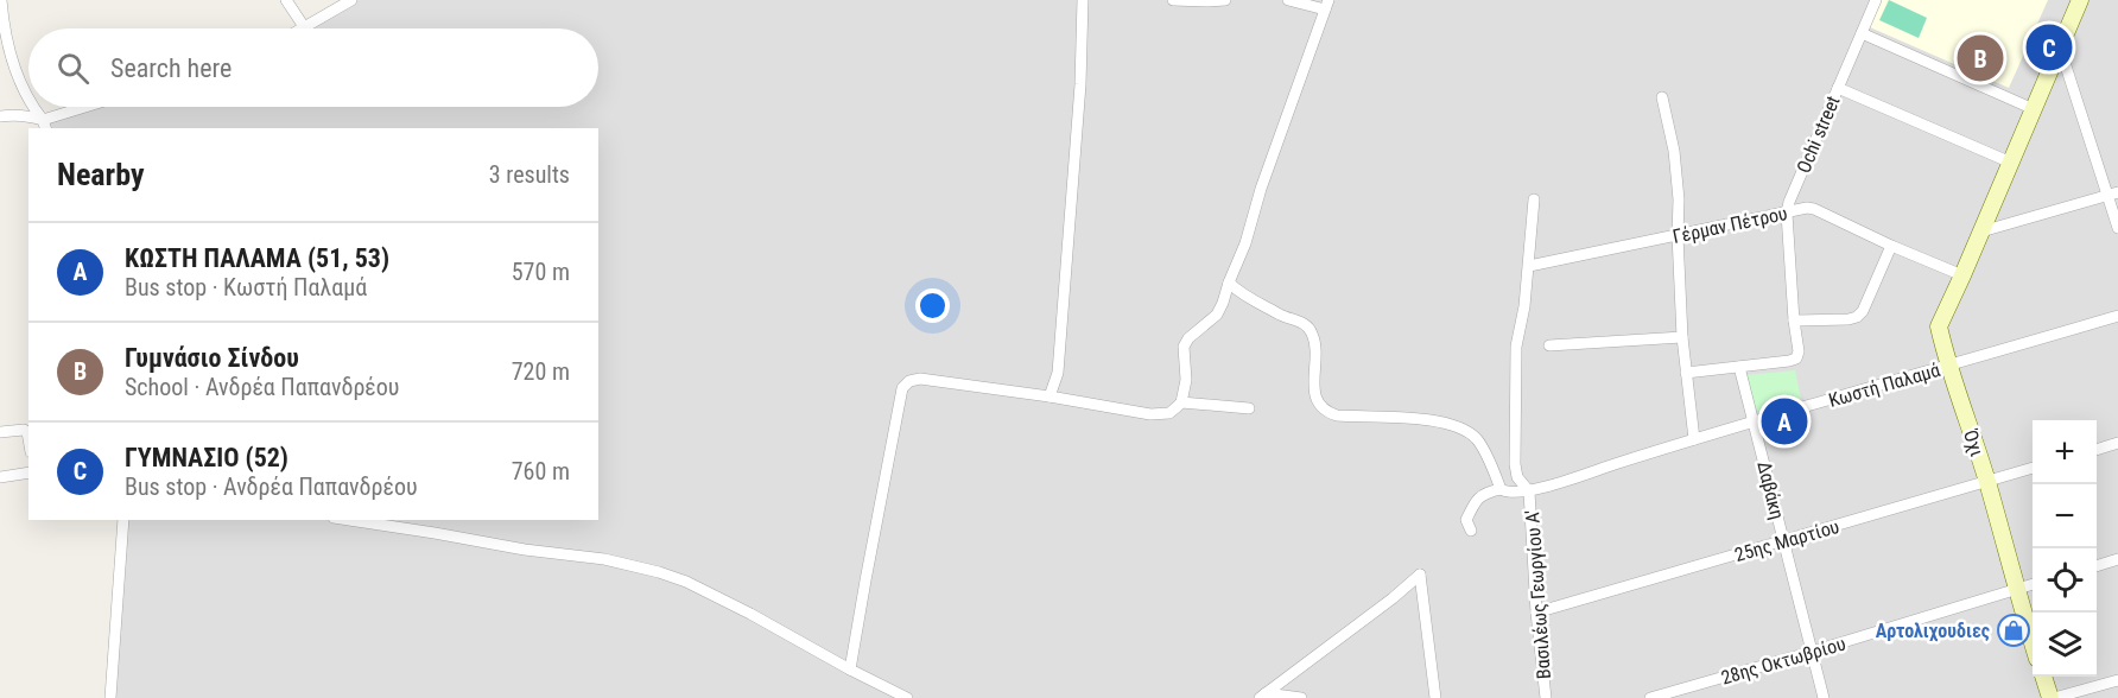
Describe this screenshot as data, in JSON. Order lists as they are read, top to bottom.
{
  "streets": {
    "street": [
      "Ochi street",
      "Γέρμαν Πέτρου",
      "Κωστή Παλαμά",
      "Όχι",
      "Δαβάκη",
      "25ης Μαρτίου",
      "Βασιλέως Γεωργίου Α'",
      "28ης Οκτωβρίου"
    ]
  },
  "crossings": [
    ["Ochi street", "Γέρμαν Πέτρου"],
    ["Ochi street", "Δαβάκη"],
    ["Γέρμαν Πέτρου", "Όχι"],
    ["Κωστή Παλαμά", "Όχι"],
    ["Κωστή Παλαμά", "Δαβάκη"],
    ["Κωστή Παλαμά", "Βασιλέως Γεωργίου Α'"],
    ["Όχι", "25ης Μαρτίου"],
    ["Όχι", "28ης Οκτωβρίου"],
    ["Δαβάκη", "25ης Μαρτίου"],
    ["Δαβάκη", "28ης Οκτωβρίου"],
    ["25ης Μαρτίου", "Βασιλέως Γεωργίου Α'"]
  ],
  "places": {
    "shop": ["Αρτολιχουδιες"]
  },
  "page": {
    "pins": ["C", "B", "A"],
    "search": "Search here",
    "heading": ["Nearby", "3 results"],
    "list": [
      {
        "mark": "A",
        "name": "ΚΩΣΤΗ ΠΑΛΑΜΑ (51, 53)",
        "note": "Bus stop · Κωστή Παλαμά",
        "value": "570 m"
      },
      {
        "mark": "B",
        "name": "Γυμνάσιο Σίνδου",
        "note": "School · Ανδρέα Παπανδρέου",
        "value": "720 m"
      },
      {
        "mark": "C",
        "name": "ΓΥΜΝΑΣΙΟ (52)",
        "note": "Bus stop · Ανδρέα Παπανδρέου",
        "value": "760 m"
      }
    ],
    "map_buttons": ["+", "−"]
  }
}
